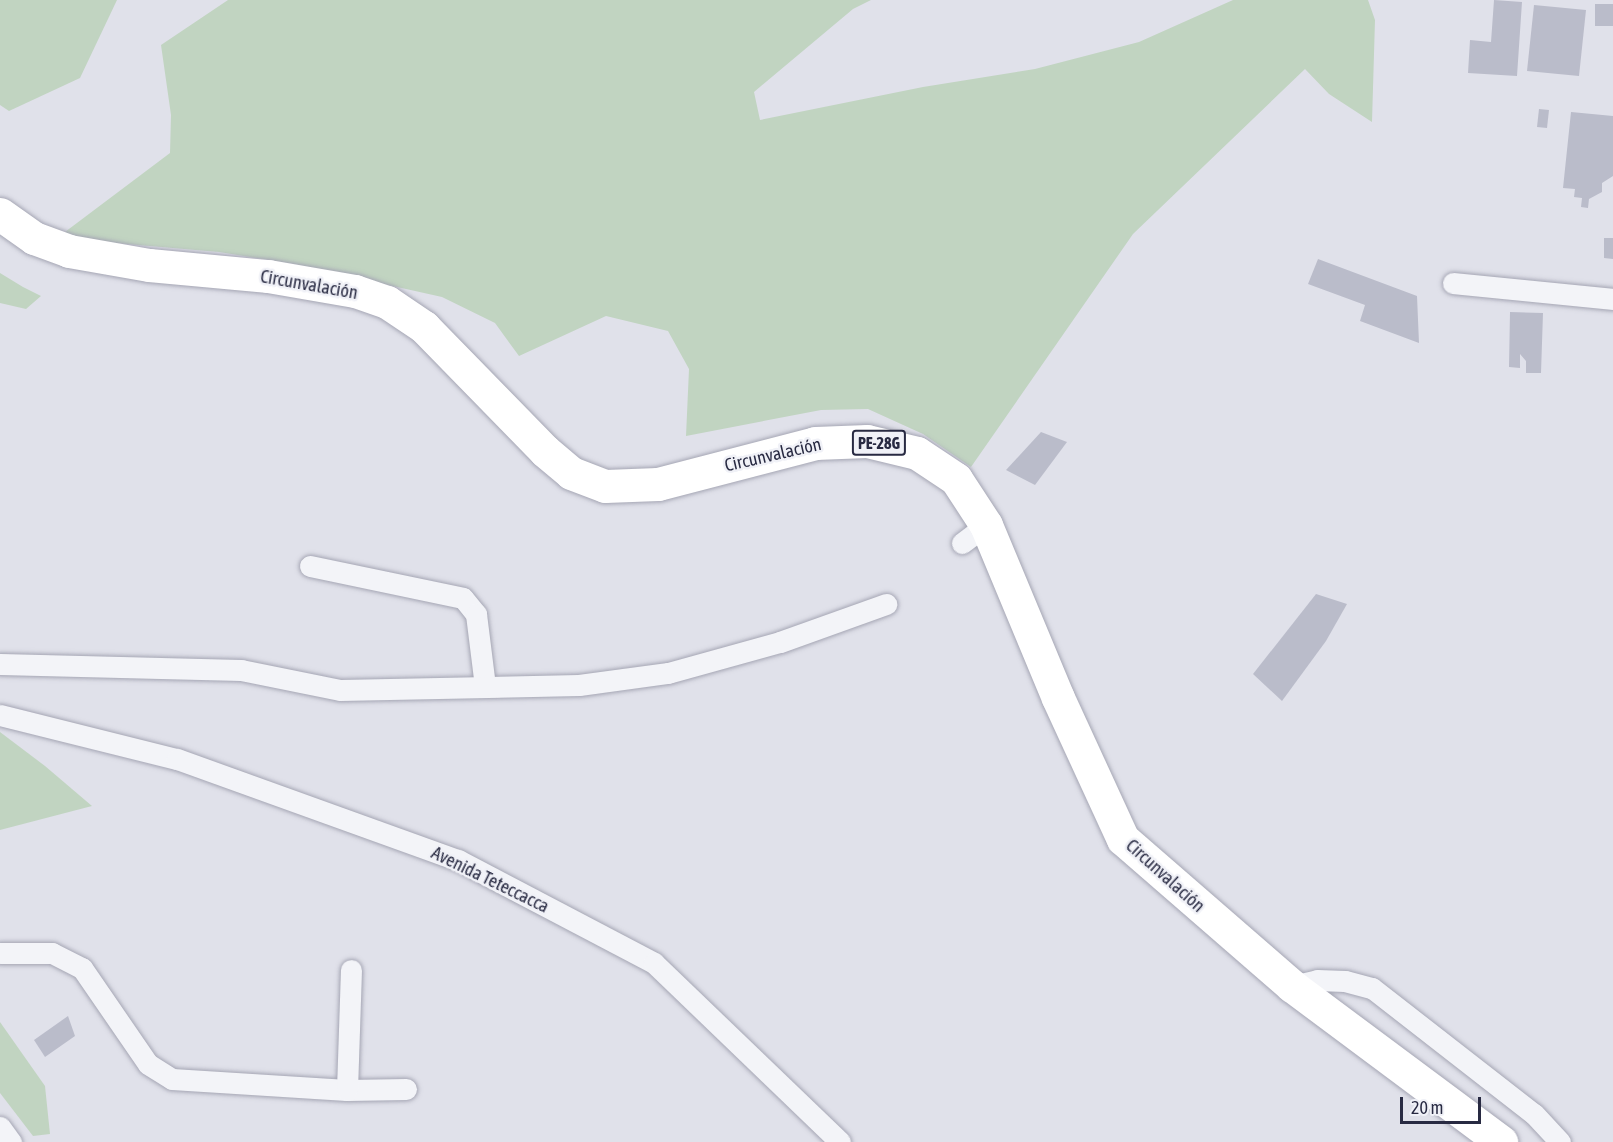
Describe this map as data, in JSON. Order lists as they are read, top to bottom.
{
  "streets": {
    "highway": ["Circunvalación", "PE-28G"],
    "street": ["Avenida Teteccacca"]
  },
  "scale_bar": "20 m"
}
